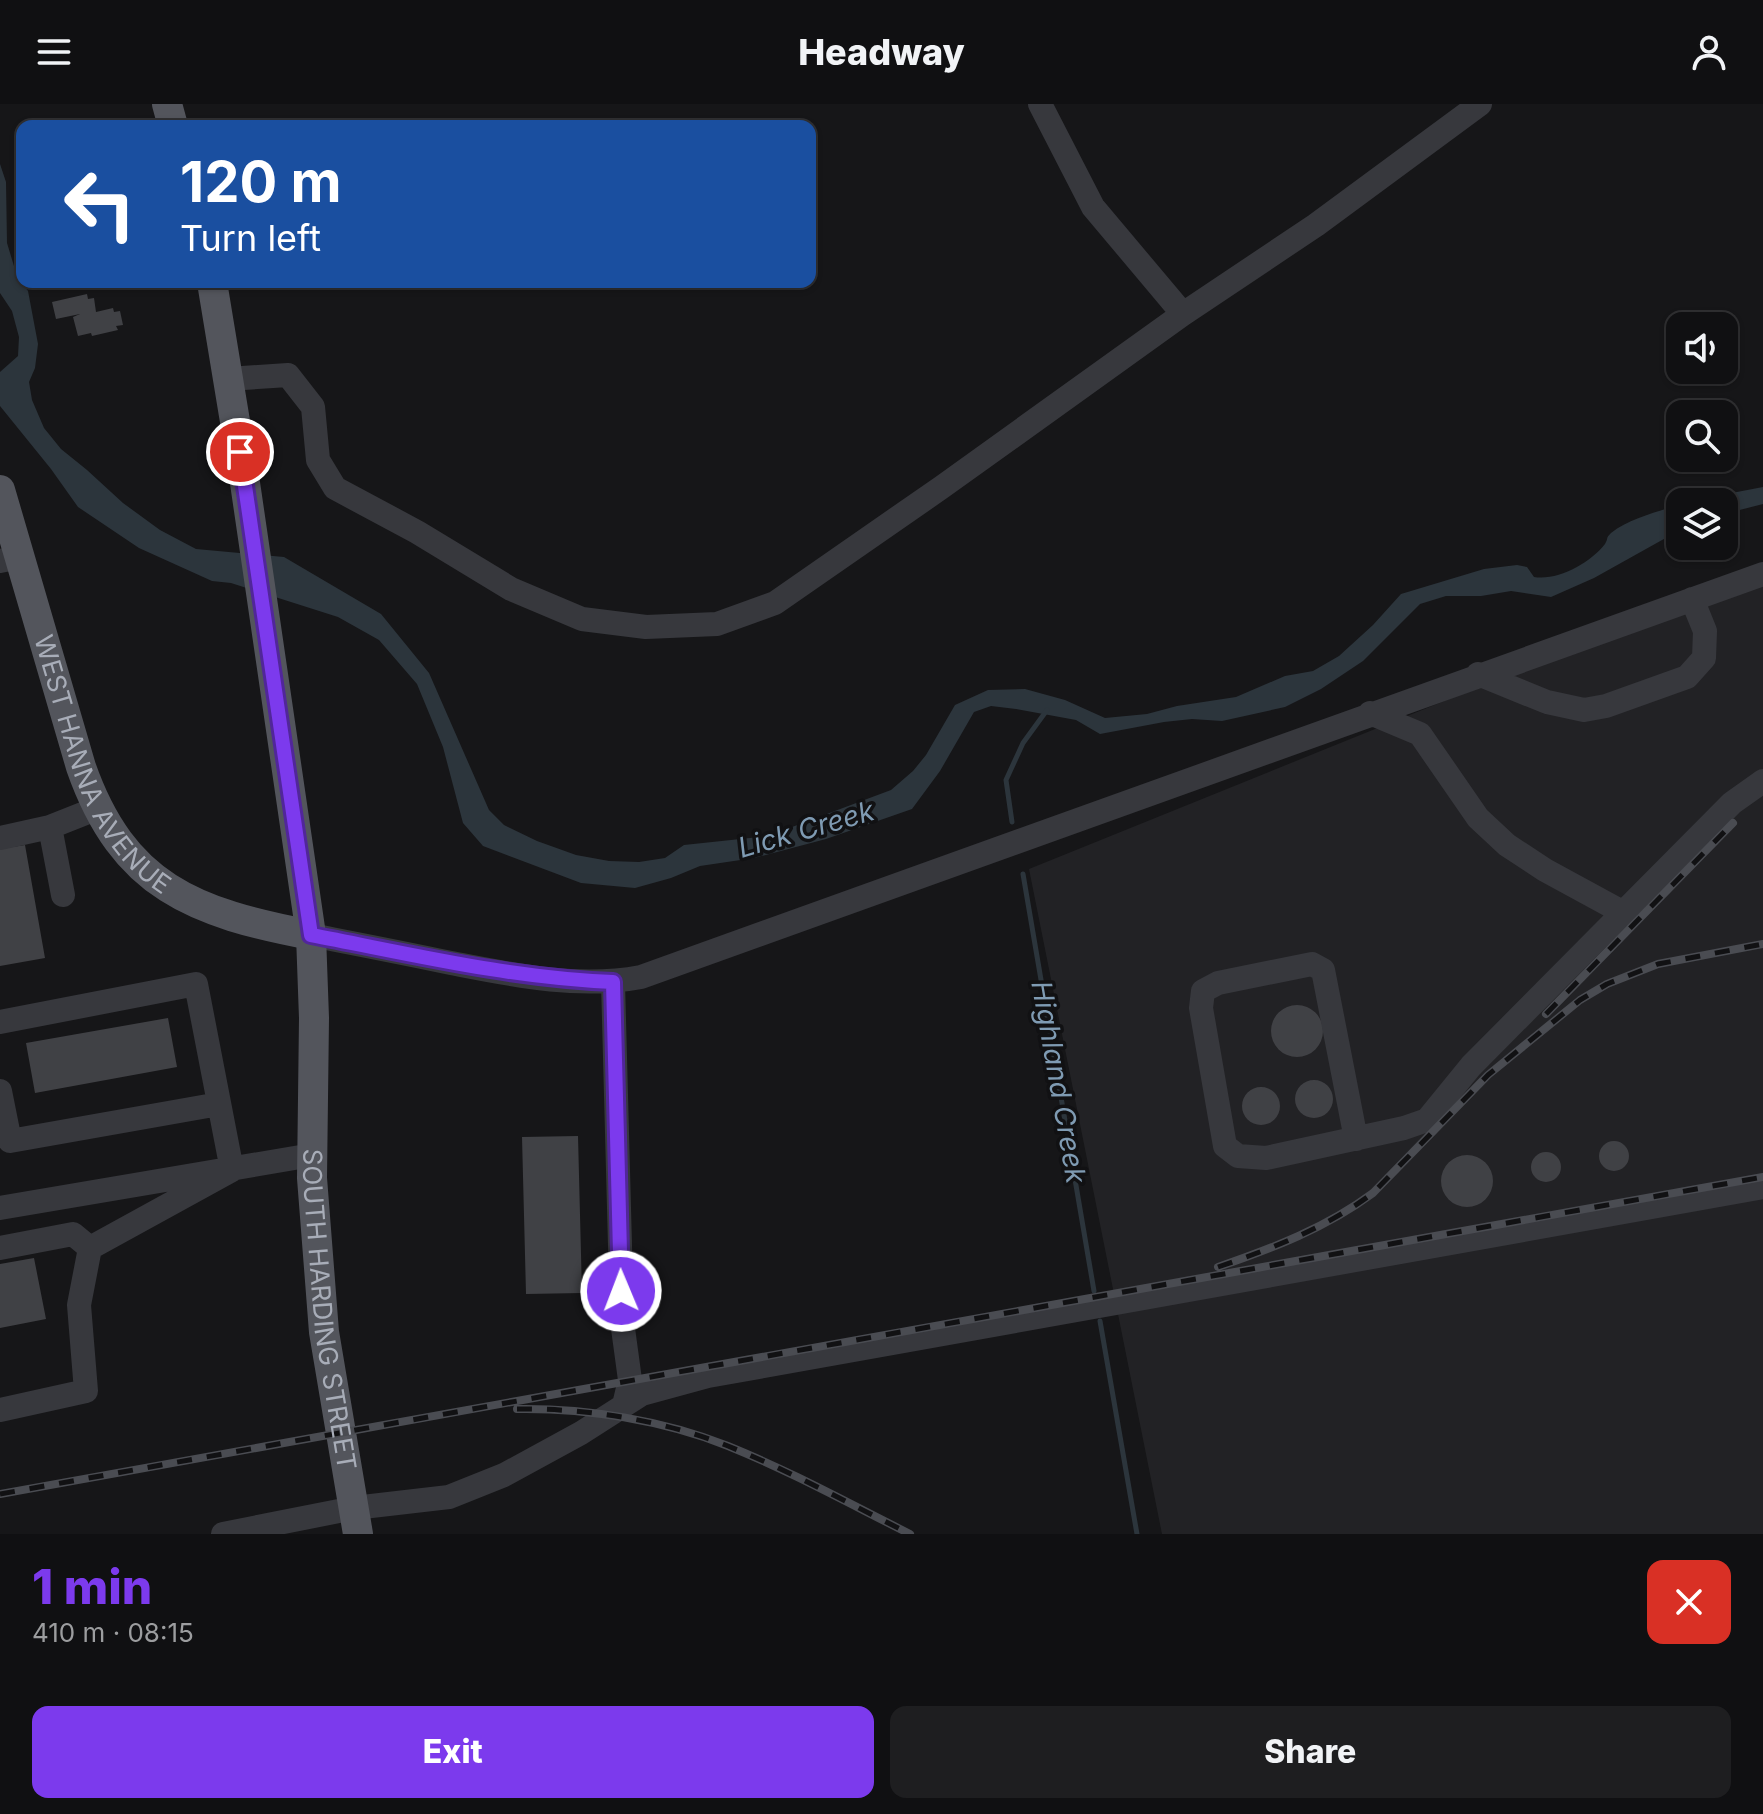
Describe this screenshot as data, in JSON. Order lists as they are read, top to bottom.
{
  "streets": {
    "main road": ["WEST HANNA AVENUE", "SOUTH HARDING STREET"]
  },
  "crossings": [
    ["WEST HANNA AVENUE", "SOUTH HARDING STREET"]
  ],
  "water": ["Lick Creek", "Highland Creek"],
  "page": {
    "header": "Headway",
    "turn": ["120 m", "Turn left"],
    "heading": ["1 min", "410 m · 08:15"],
    "buttons": ["Exit", "Share"]
  }
}
